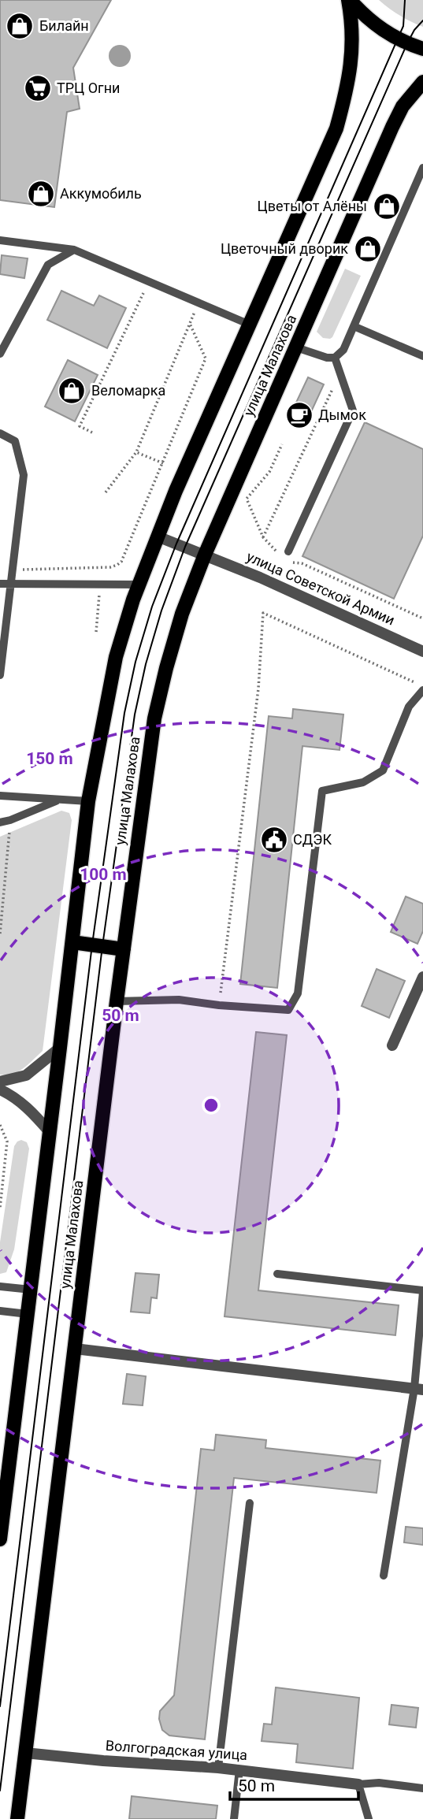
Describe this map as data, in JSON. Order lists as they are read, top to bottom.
{
  "streets": {
    "main road": ["улица Малахова"],
    "street": ["улица Советской Армии", "Волгоградская улица"]
  },
  "crossings": [
    ["улица Малахова", "улица Советской Армии"],
    ["улица Малахова", "Волгоградская улица"]
  ],
  "places": {
    "shop": [
      "Билайн",
      "Аккумобиль",
      "Цветы от Алёны",
      "Цветочный дворик",
      "Веломарка"
    ],
    "supermarket": ["ТРЦ Огни"],
    "cafe": ["Дымок"],
    "public building": ["СДЭК"]
  },
  "scale_bar": "50 m",
  "rings": ["150 m", "100 m", "50 m"]
}
